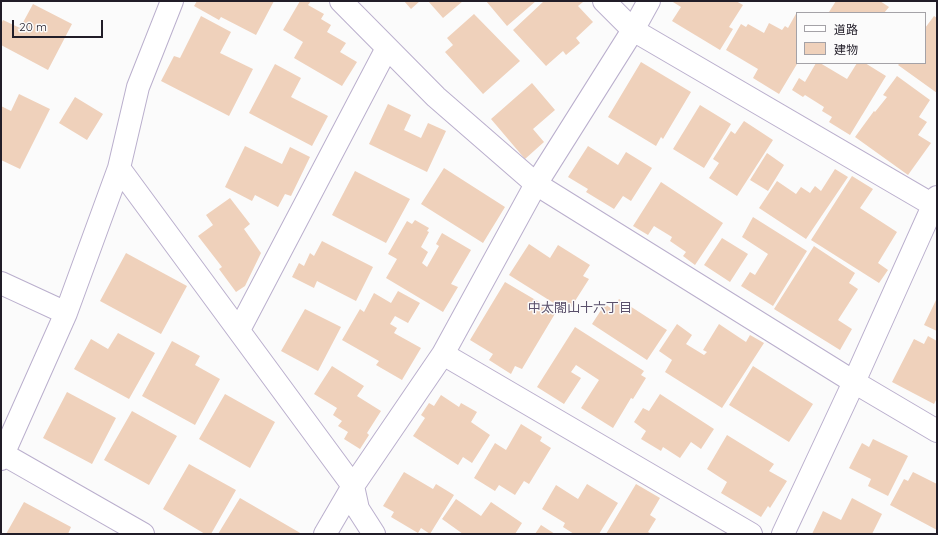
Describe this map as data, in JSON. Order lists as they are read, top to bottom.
{
  "districts": ["中太閤山十六丁目"],
  "legend": ["道路", "建物"],
  "scale_bar": "20 m"
}
